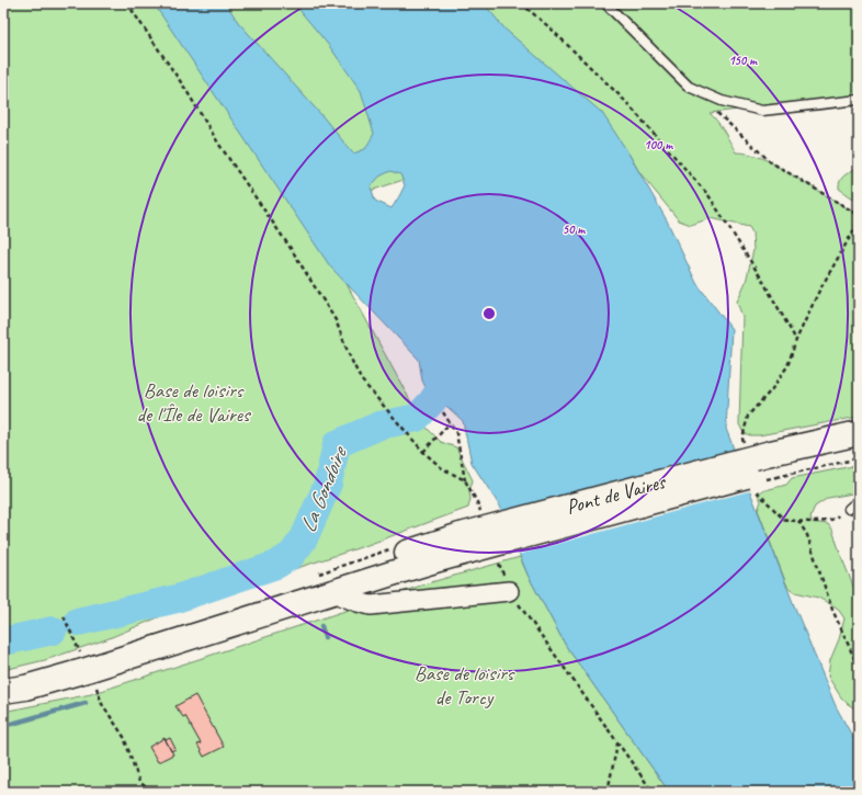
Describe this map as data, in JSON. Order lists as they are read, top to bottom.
{
  "streets": {
    "main road": ["Pont de Vaires"]
  },
  "water": ["La Gondoire"],
  "parks": ["Base de loisirs de l'Île de Vaires", "Base de loisirs de Torcy"],
  "rings": ["150 m", "100 m", "50 m"]
}
